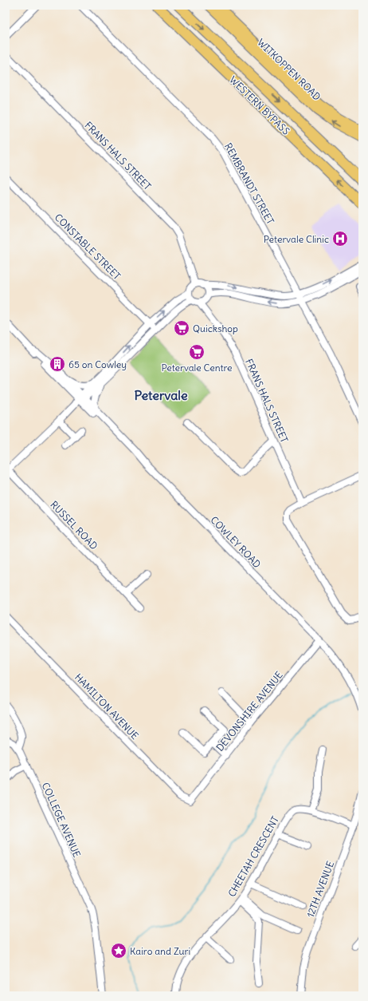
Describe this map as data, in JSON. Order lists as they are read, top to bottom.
{
  "streets": {
    "highway": ["WESTERN BYPASS"],
    "main road": ["WITKOPPEN ROAD"],
    "street": [
      "FRANS HALS STREET",
      "REMBRANDT STREET",
      "CONSTABLE STREET",
      "RUSSEL ROAD",
      "COWLEY ROAD",
      "HAMILTON AVENUE",
      "DEVONSHIRE AVENUE",
      "COLLEGE AVENUE",
      "CHEETAH CRESCENT",
      "12TH AVENUE"
    ]
  },
  "crossings": [
    ["COWLEY ROAD", "DEVONSHIRE AVENUE"],
    ["HAMILTON AVENUE", "DEVONSHIRE AVENUE"],
    ["CHEETAH CRESCENT", "12TH AVENUE"]
  ],
  "districts": ["Petervale"],
  "places": {
    "hospital": ["Petervale Clinic"],
    "supermarket": ["Quickshop", "Petervale Centre"],
    "building": ["65 on Cowley"],
    "place": ["Kairo and Zuri"]
  }
}
